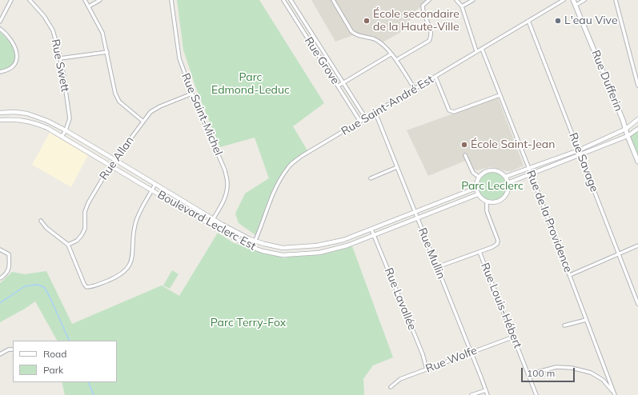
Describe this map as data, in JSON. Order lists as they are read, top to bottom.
{
  "streets": {
    "main road": ["Rue Dufferin"],
    "street": [
      "Rue Grove",
      "Rue Swett",
      "Rue Saint-André Est",
      "Rue Saint-Michel",
      "Rue Allan",
      "Rue Savage",
      "Boulevard Leclerc Est",
      "Rue de la Providence",
      "Rue Mullin",
      "Rue Lavallée",
      "Rue Louis-Hébert",
      "Rue Wolfe"
    ]
  },
  "crossings": [
    ["Rue Grove", "Rue Saint-André Est"],
    ["Rue Swett", "Boulevard Leclerc Est"],
    ["Rue Saint-André Est", "Rue Savage"],
    ["Rue Saint-André Est", "Boulevard Leclerc Est"],
    ["Rue Saint-André Est", "Rue de la Providence"],
    ["Rue Saint-André Est", "Rue Mullin"],
    ["Rue Saint-Michel", "Rue Allan"],
    ["Rue Saint-Michel", "Boulevard Leclerc Est"],
    ["Rue Allan", "Boulevard Leclerc Est"],
    ["Boulevard Leclerc Est", "Rue Mullin"],
    ["Boulevard Leclerc Est", "Rue Lavallée"],
    ["Rue Mullin", "Rue Wolfe"],
    ["Rue Lavallée", "Rue Wolfe"],
    ["Rue Louis-Hébert", "Rue Wolfe"]
  ],
  "parks": ["Parc Edmond-Leduc", "Parc Leclerc", "Parc Terry-Fox"],
  "places": ["École secondaire de la Haute-Ville", "L'eau Vive", "École Saint-Jean"],
  "legend": ["Road", "Park"],
  "scale_bar": "100 m"
}
